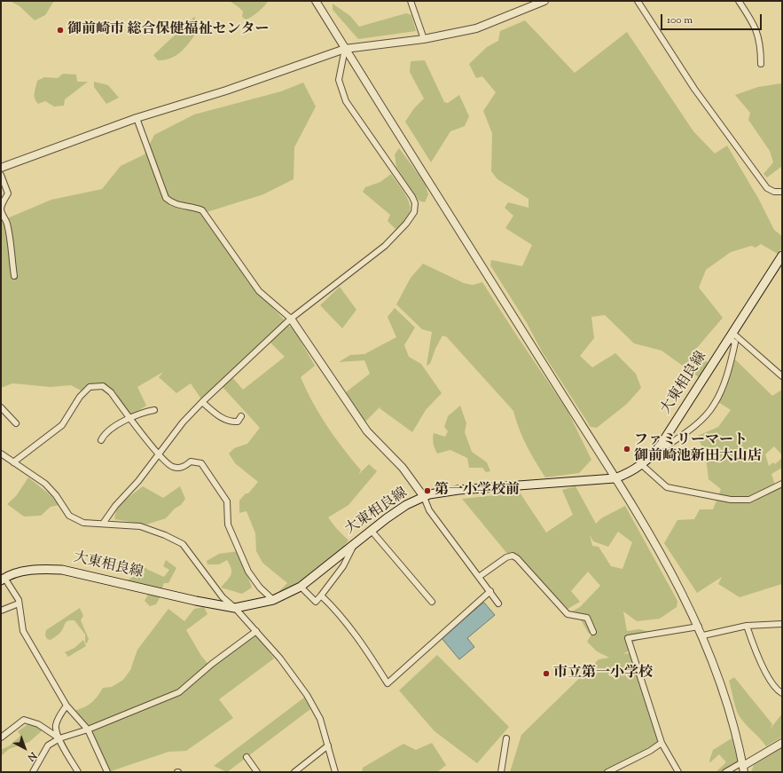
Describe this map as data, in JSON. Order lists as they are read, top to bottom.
{
  "streets": {
    "main road": ["大東相良線"]
  },
  "places": [
    "御前崎市 総合保健福祉センター",
    "ファミリーマート 御前崎池新田大山店",
    "第一小学校前",
    "市立第一小学校"
  ],
  "scale_bar": "100 m",
  "north": "bottom right"
}
